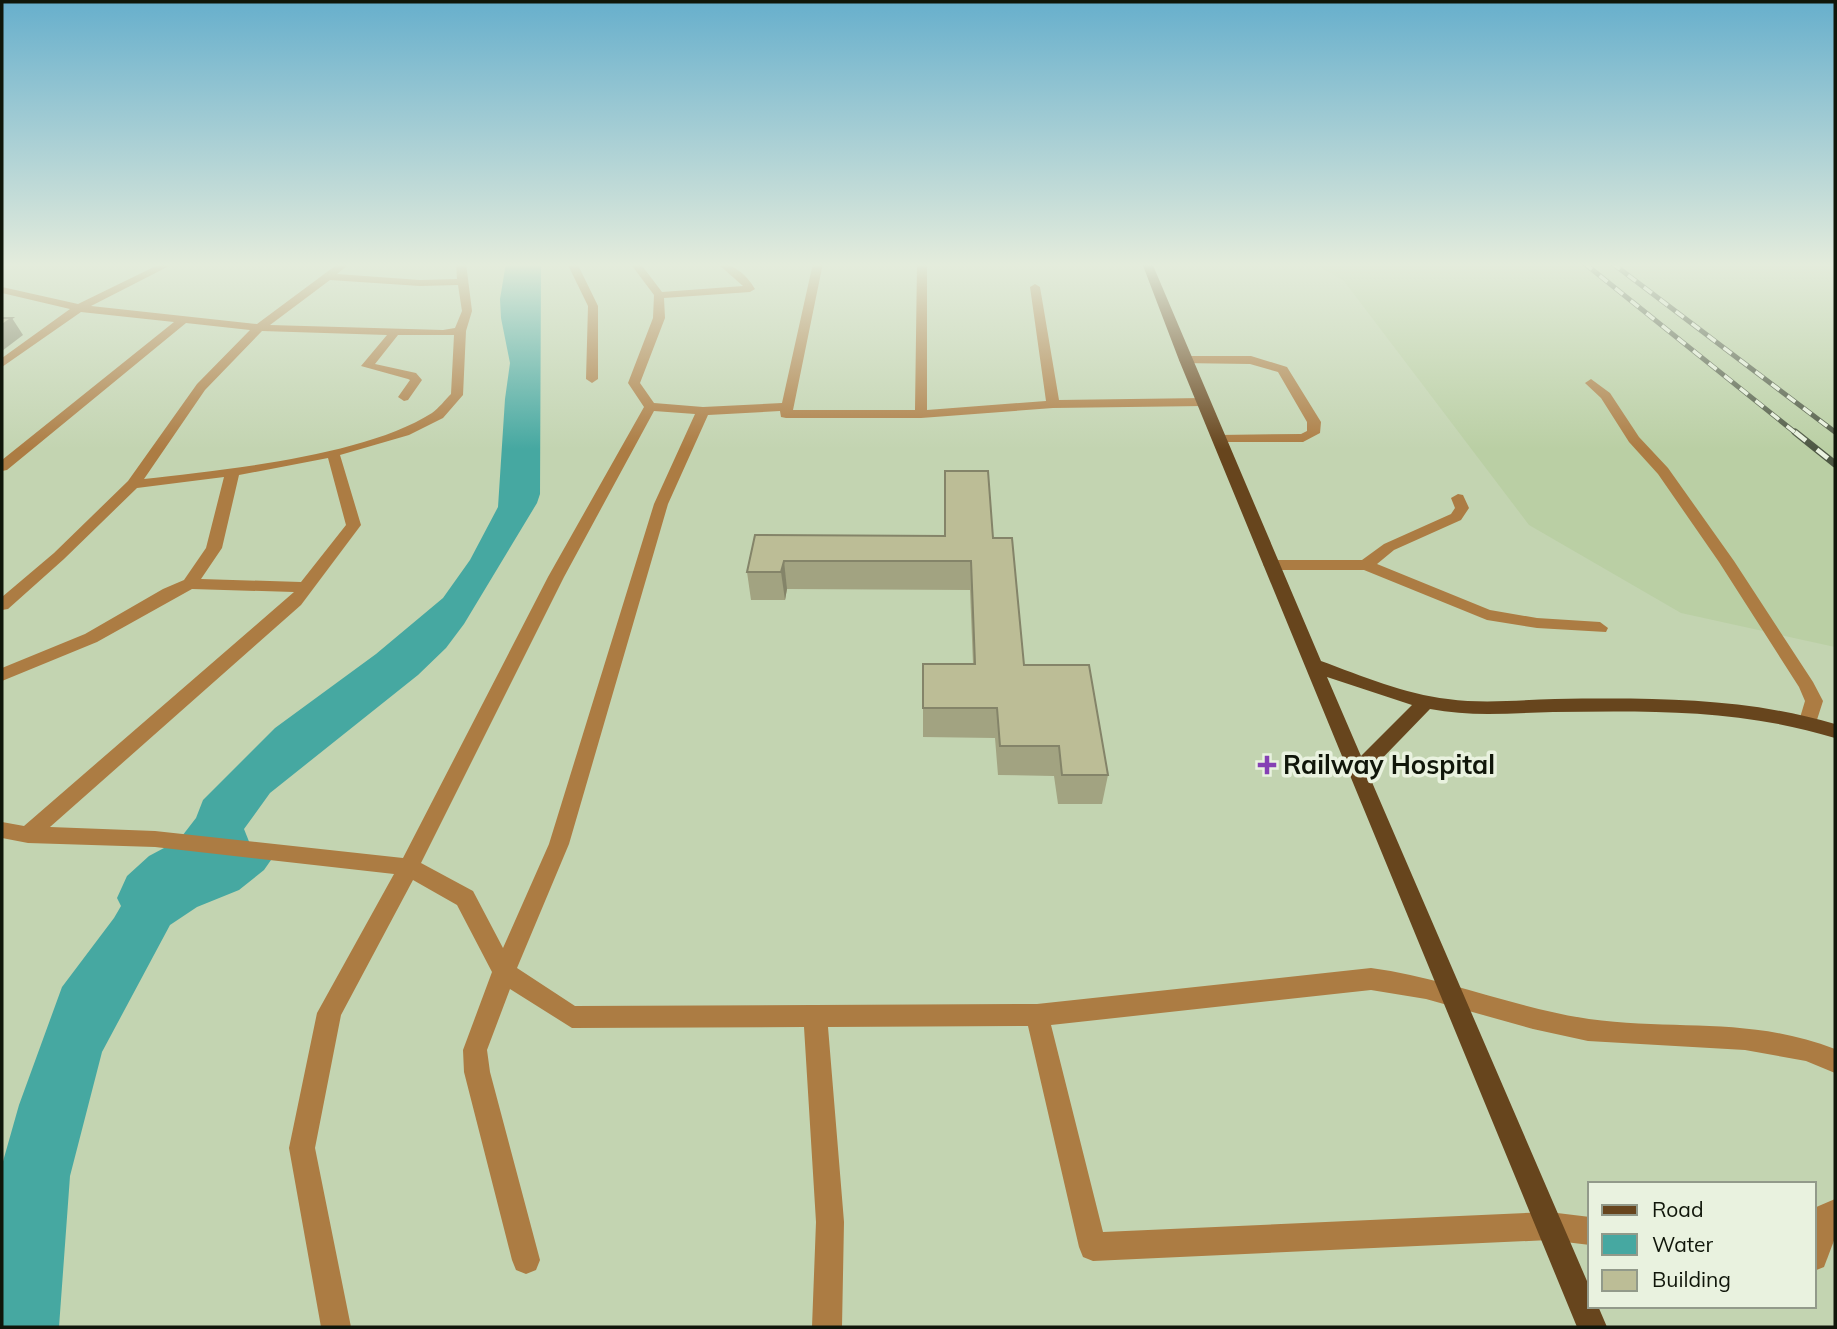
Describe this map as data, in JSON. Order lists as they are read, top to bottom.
{
  "places": {
    "health": ["Railway Hospital"]
  },
  "legend": ["Road", "Water", "Building"]
}
